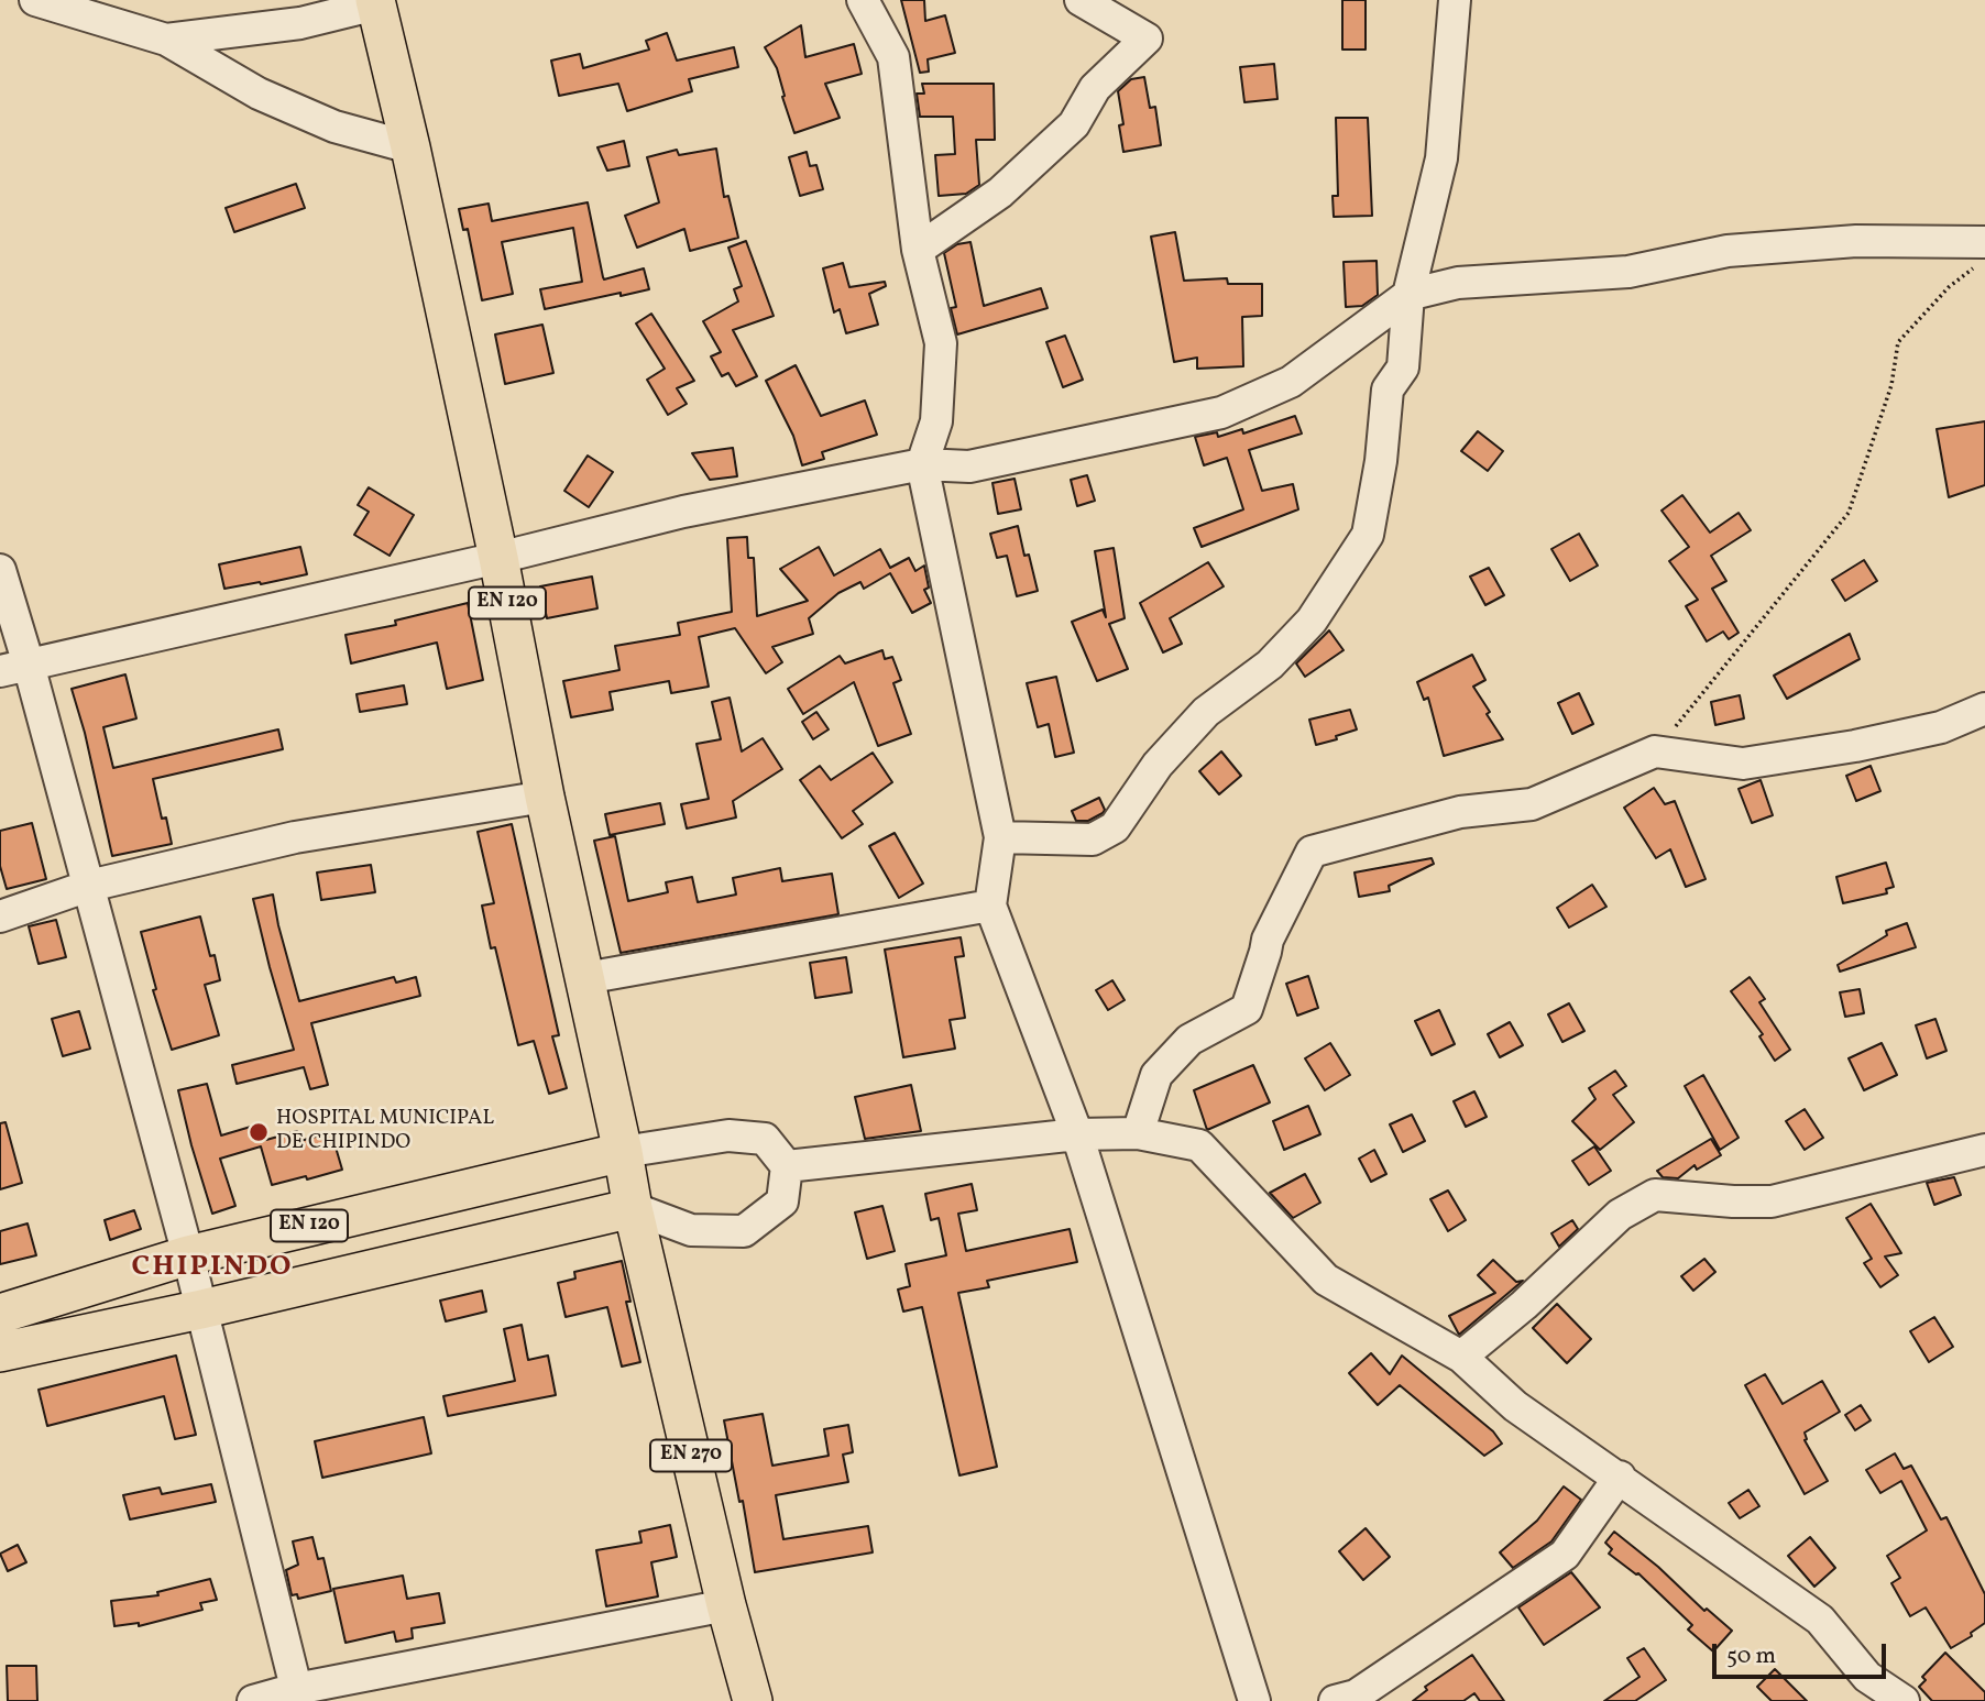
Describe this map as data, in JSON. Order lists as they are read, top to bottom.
{
  "streets": {
    "main road": ["EN 120", "EN 270"]
  },
  "crossings": [
    ["EN 120", "EN 270"]
  ],
  "districts": ["CHIPINDO"],
  "places": ["HOSPITAL MUNICIPAL DE CHIPINDO"],
  "scale_bar": "50 m"
}
